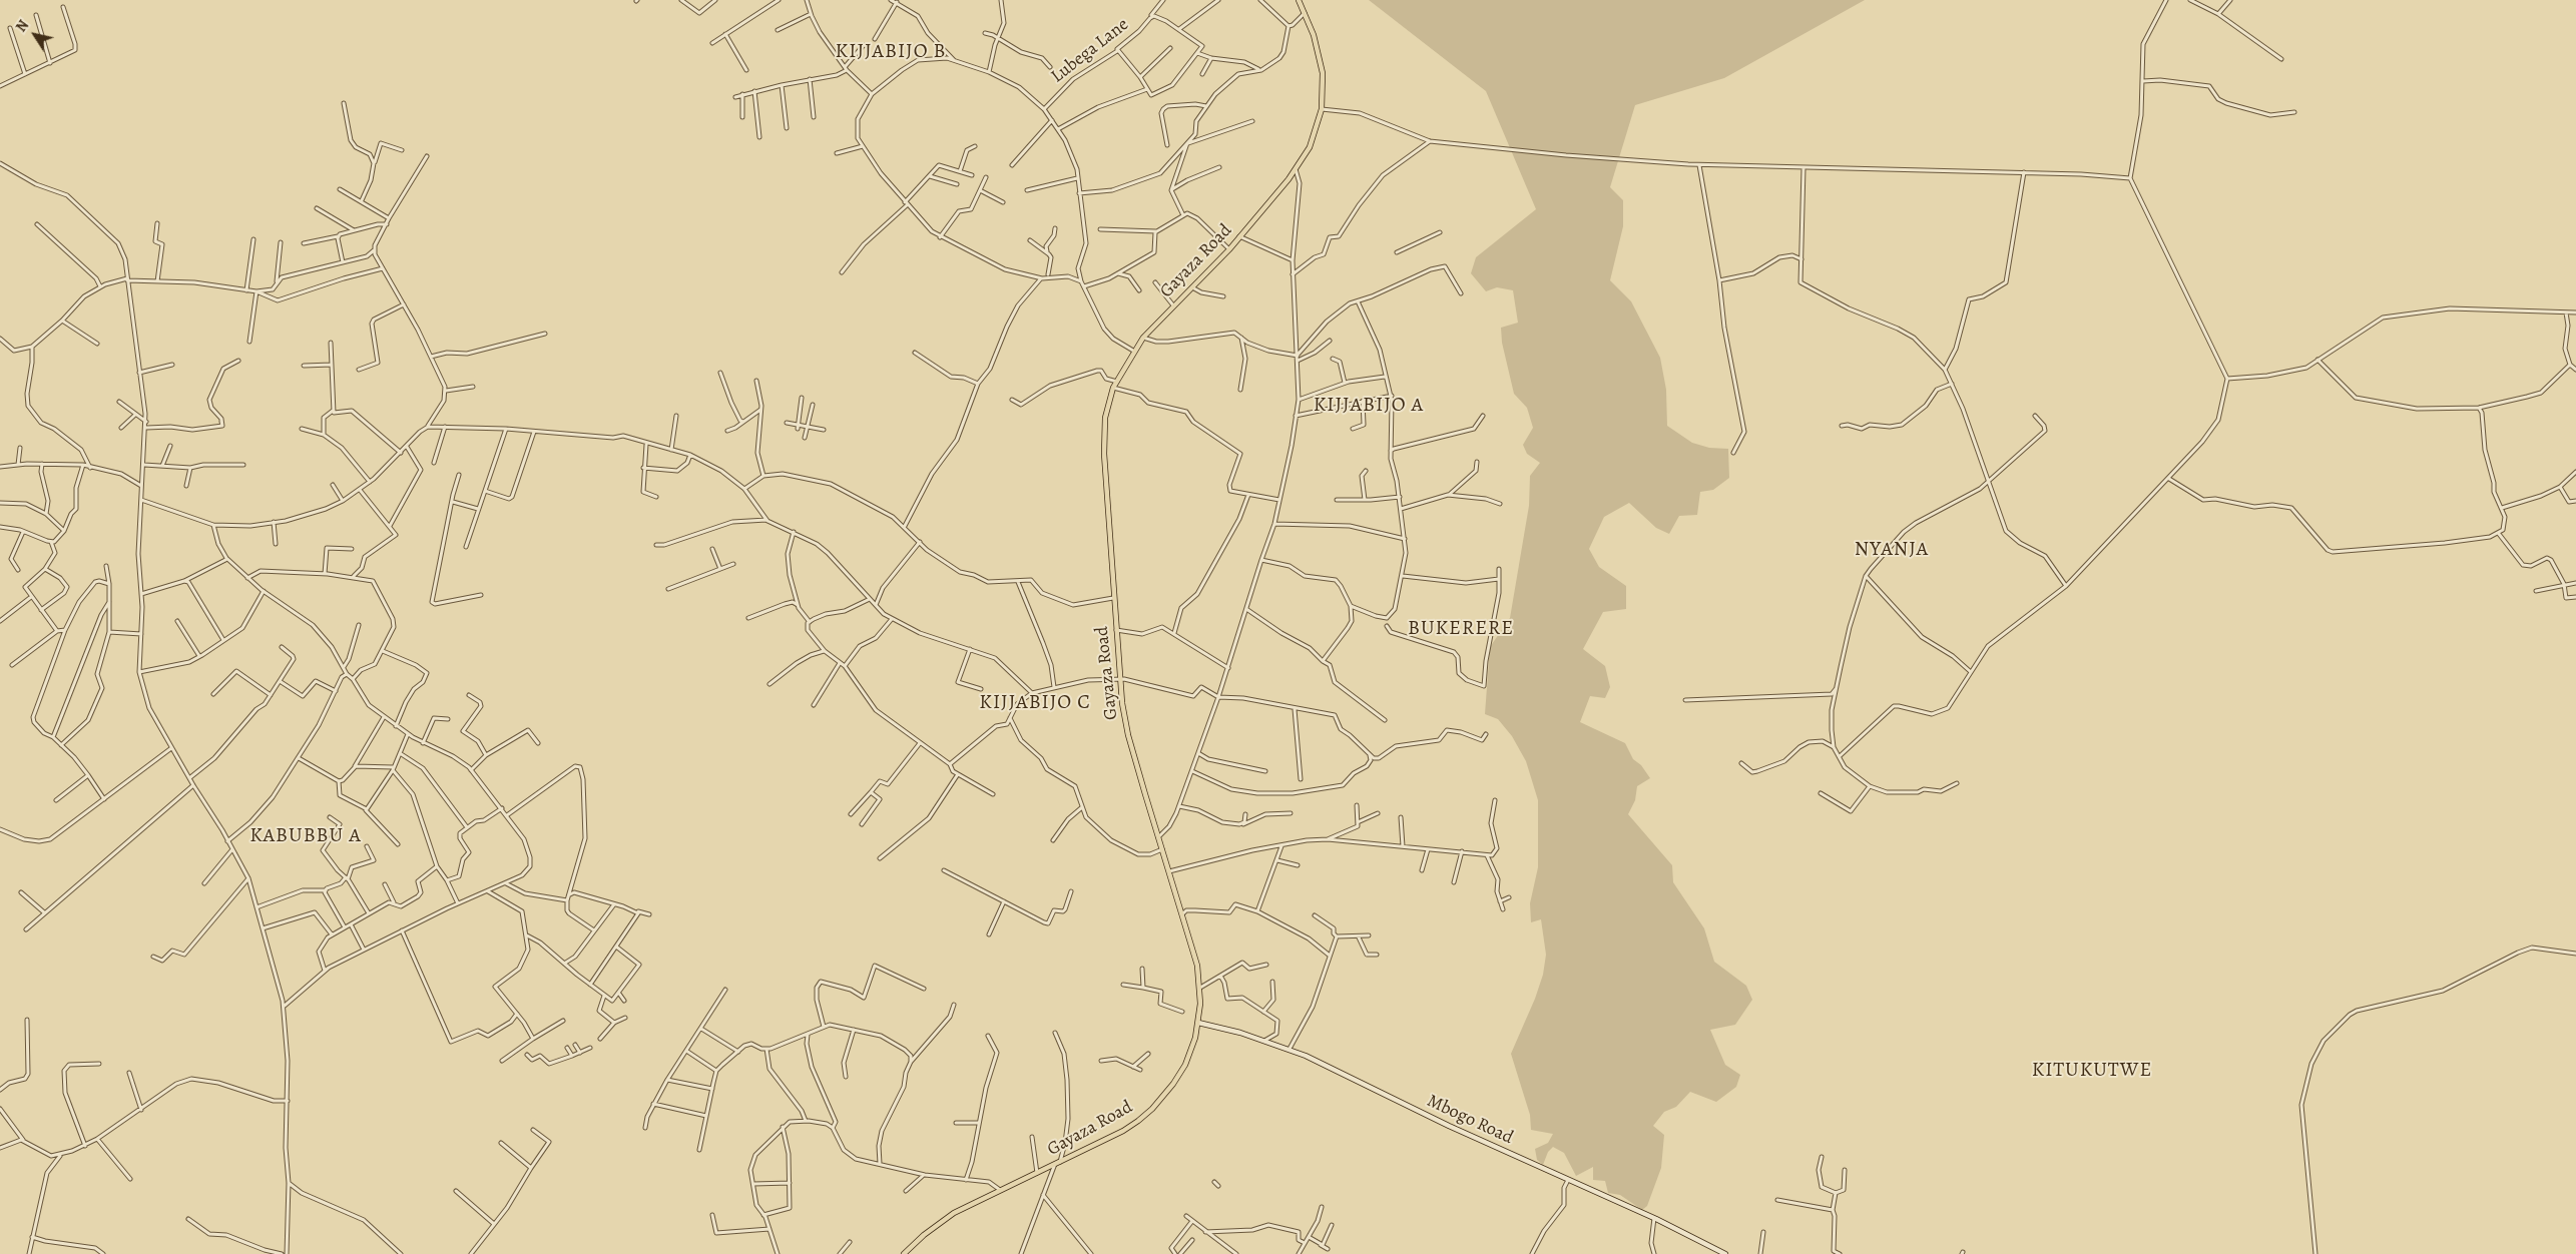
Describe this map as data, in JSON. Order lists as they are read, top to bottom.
{
  "streets": {
    "main road": ["Gayaza Road", "Mbogo Road"],
    "street": ["Lubega Lane"]
  },
  "crossings": [
    ["Gayaza Road", "Mbogo Road"]
  ],
  "districts": [
    "KIJJABIJO B",
    "KIJJABIJO A",
    "NYANJA",
    "BUKERERE",
    "KIJJABIJO C",
    "KABUBBU A",
    "KITUKUTWE"
  ],
  "north": "top left"
}
